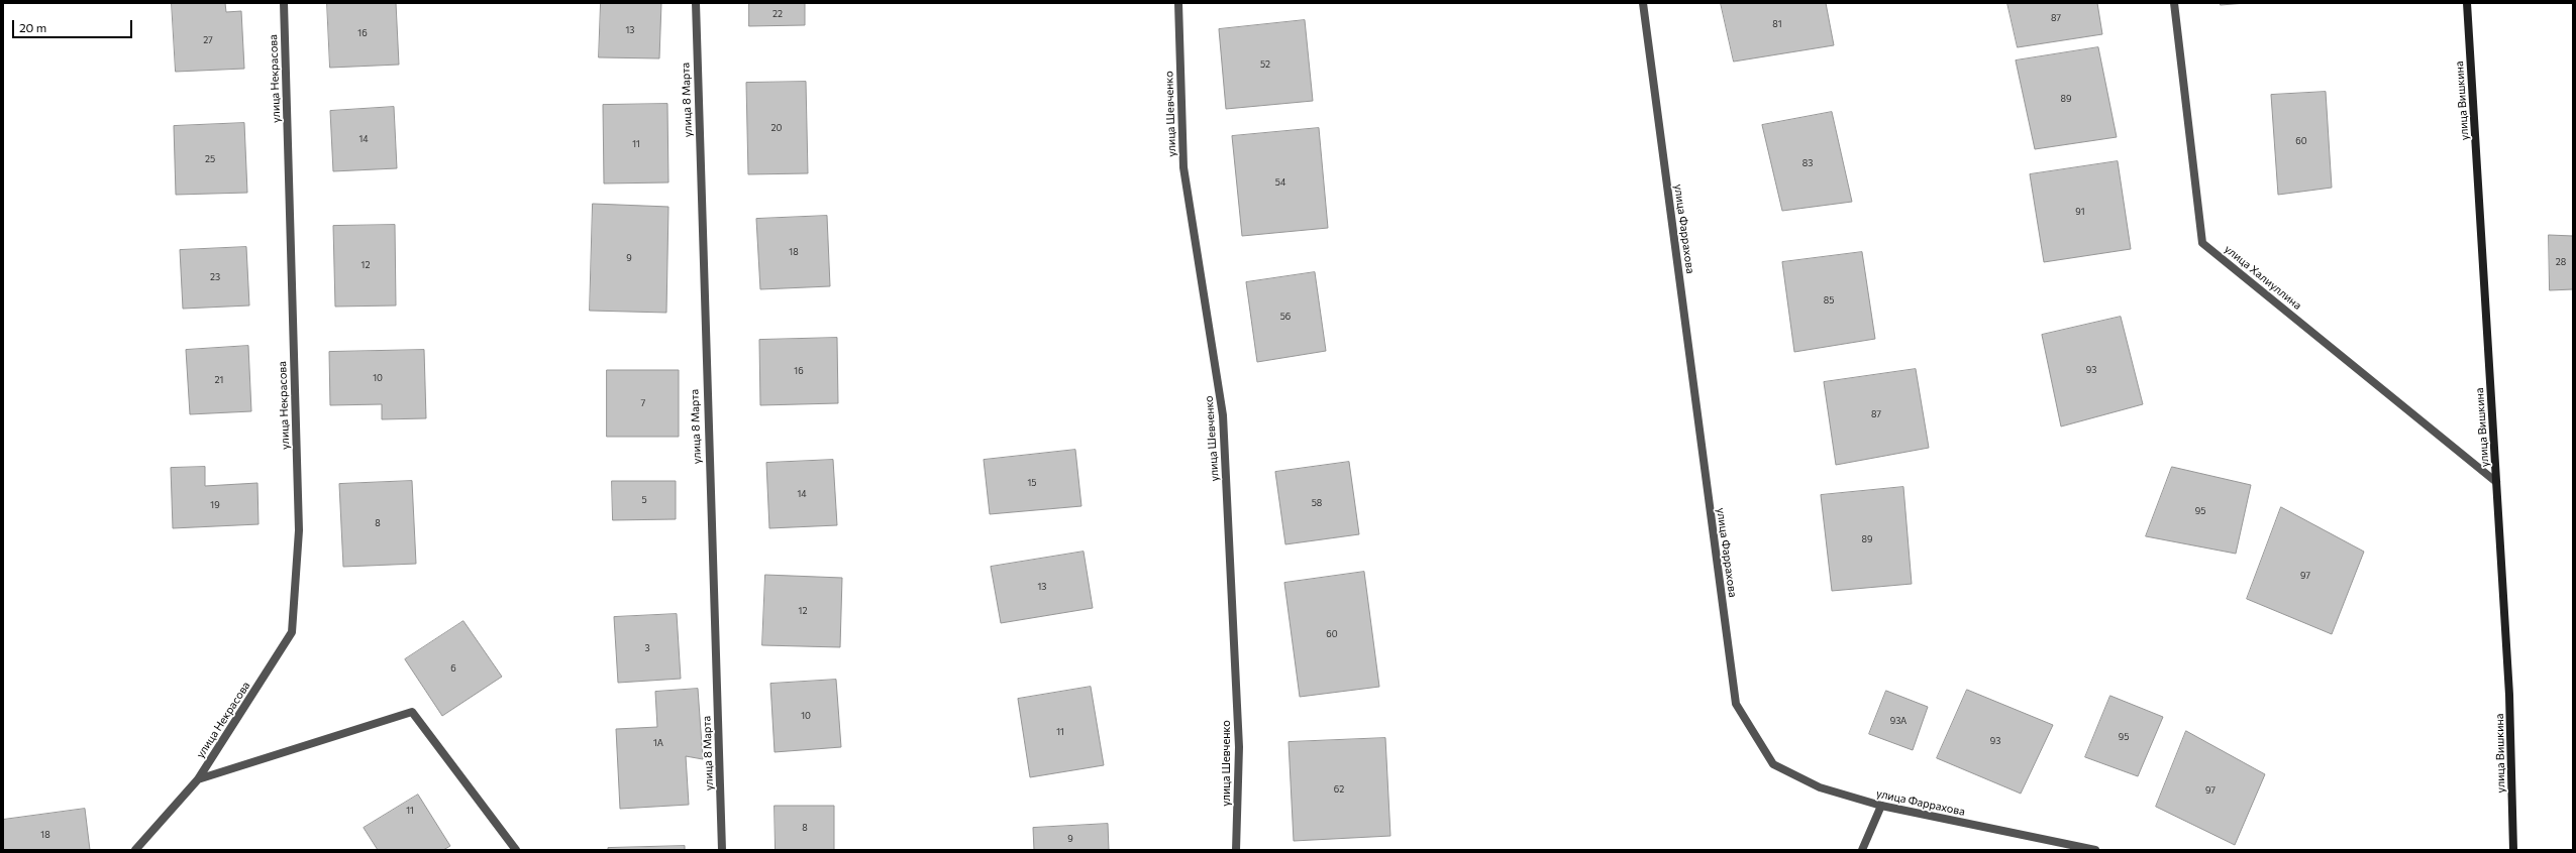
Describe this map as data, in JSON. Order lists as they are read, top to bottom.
{
  "streets": {
    "street": [
      "улица Некрасова",
      "улица 8 Марта",
      "улица Вишкина",
      "улица Шевченко",
      "улица Фаррахова",
      "улица Халиуллина"
    ]
  },
  "crossings": [
    ["улица Вишкина", "улица Халиуллина"]
  ],
  "house_numbers": [
    "22",
    "87",
    "81",
    "13",
    "16",
    "27",
    "52",
    "89",
    "20",
    "14",
    "60",
    "11",
    "25",
    "83",
    "54",
    "91",
    "18",
    "9",
    "28",
    "12",
    "23",
    "85",
    "56",
    "93",
    "16",
    "10",
    "21",
    "7",
    "87",
    "15",
    "14",
    "5",
    "58",
    "19",
    "95",
    "8",
    "89",
    "97",
    "13",
    "12",
    "60",
    "3",
    "6",
    "10",
    "93А",
    "11",
    "95",
    "93",
    "1А",
    "62",
    "97",
    "11",
    "8",
    "18",
    "9"
  ],
  "scale_bar": "20 m"
}
